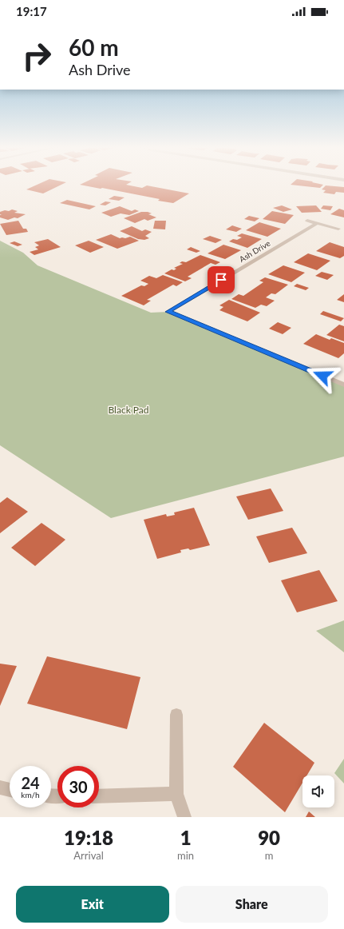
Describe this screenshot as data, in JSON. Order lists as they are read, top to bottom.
{
  "streets": {
    "street": ["Ash Drive"]
  },
  "parks": ["Black Pad"],
  "page": {
    "status": "19:17",
    "turn": ["60 m", "Ash Drive"],
    "speed": "24 km/h",
    "limit": "30",
    "eta": [
      "19:18",
      "Arrival",
      "1",
      "min",
      "90",
      "m"
    ],
    "buttons": ["Exit", "Share"]
  }
}
